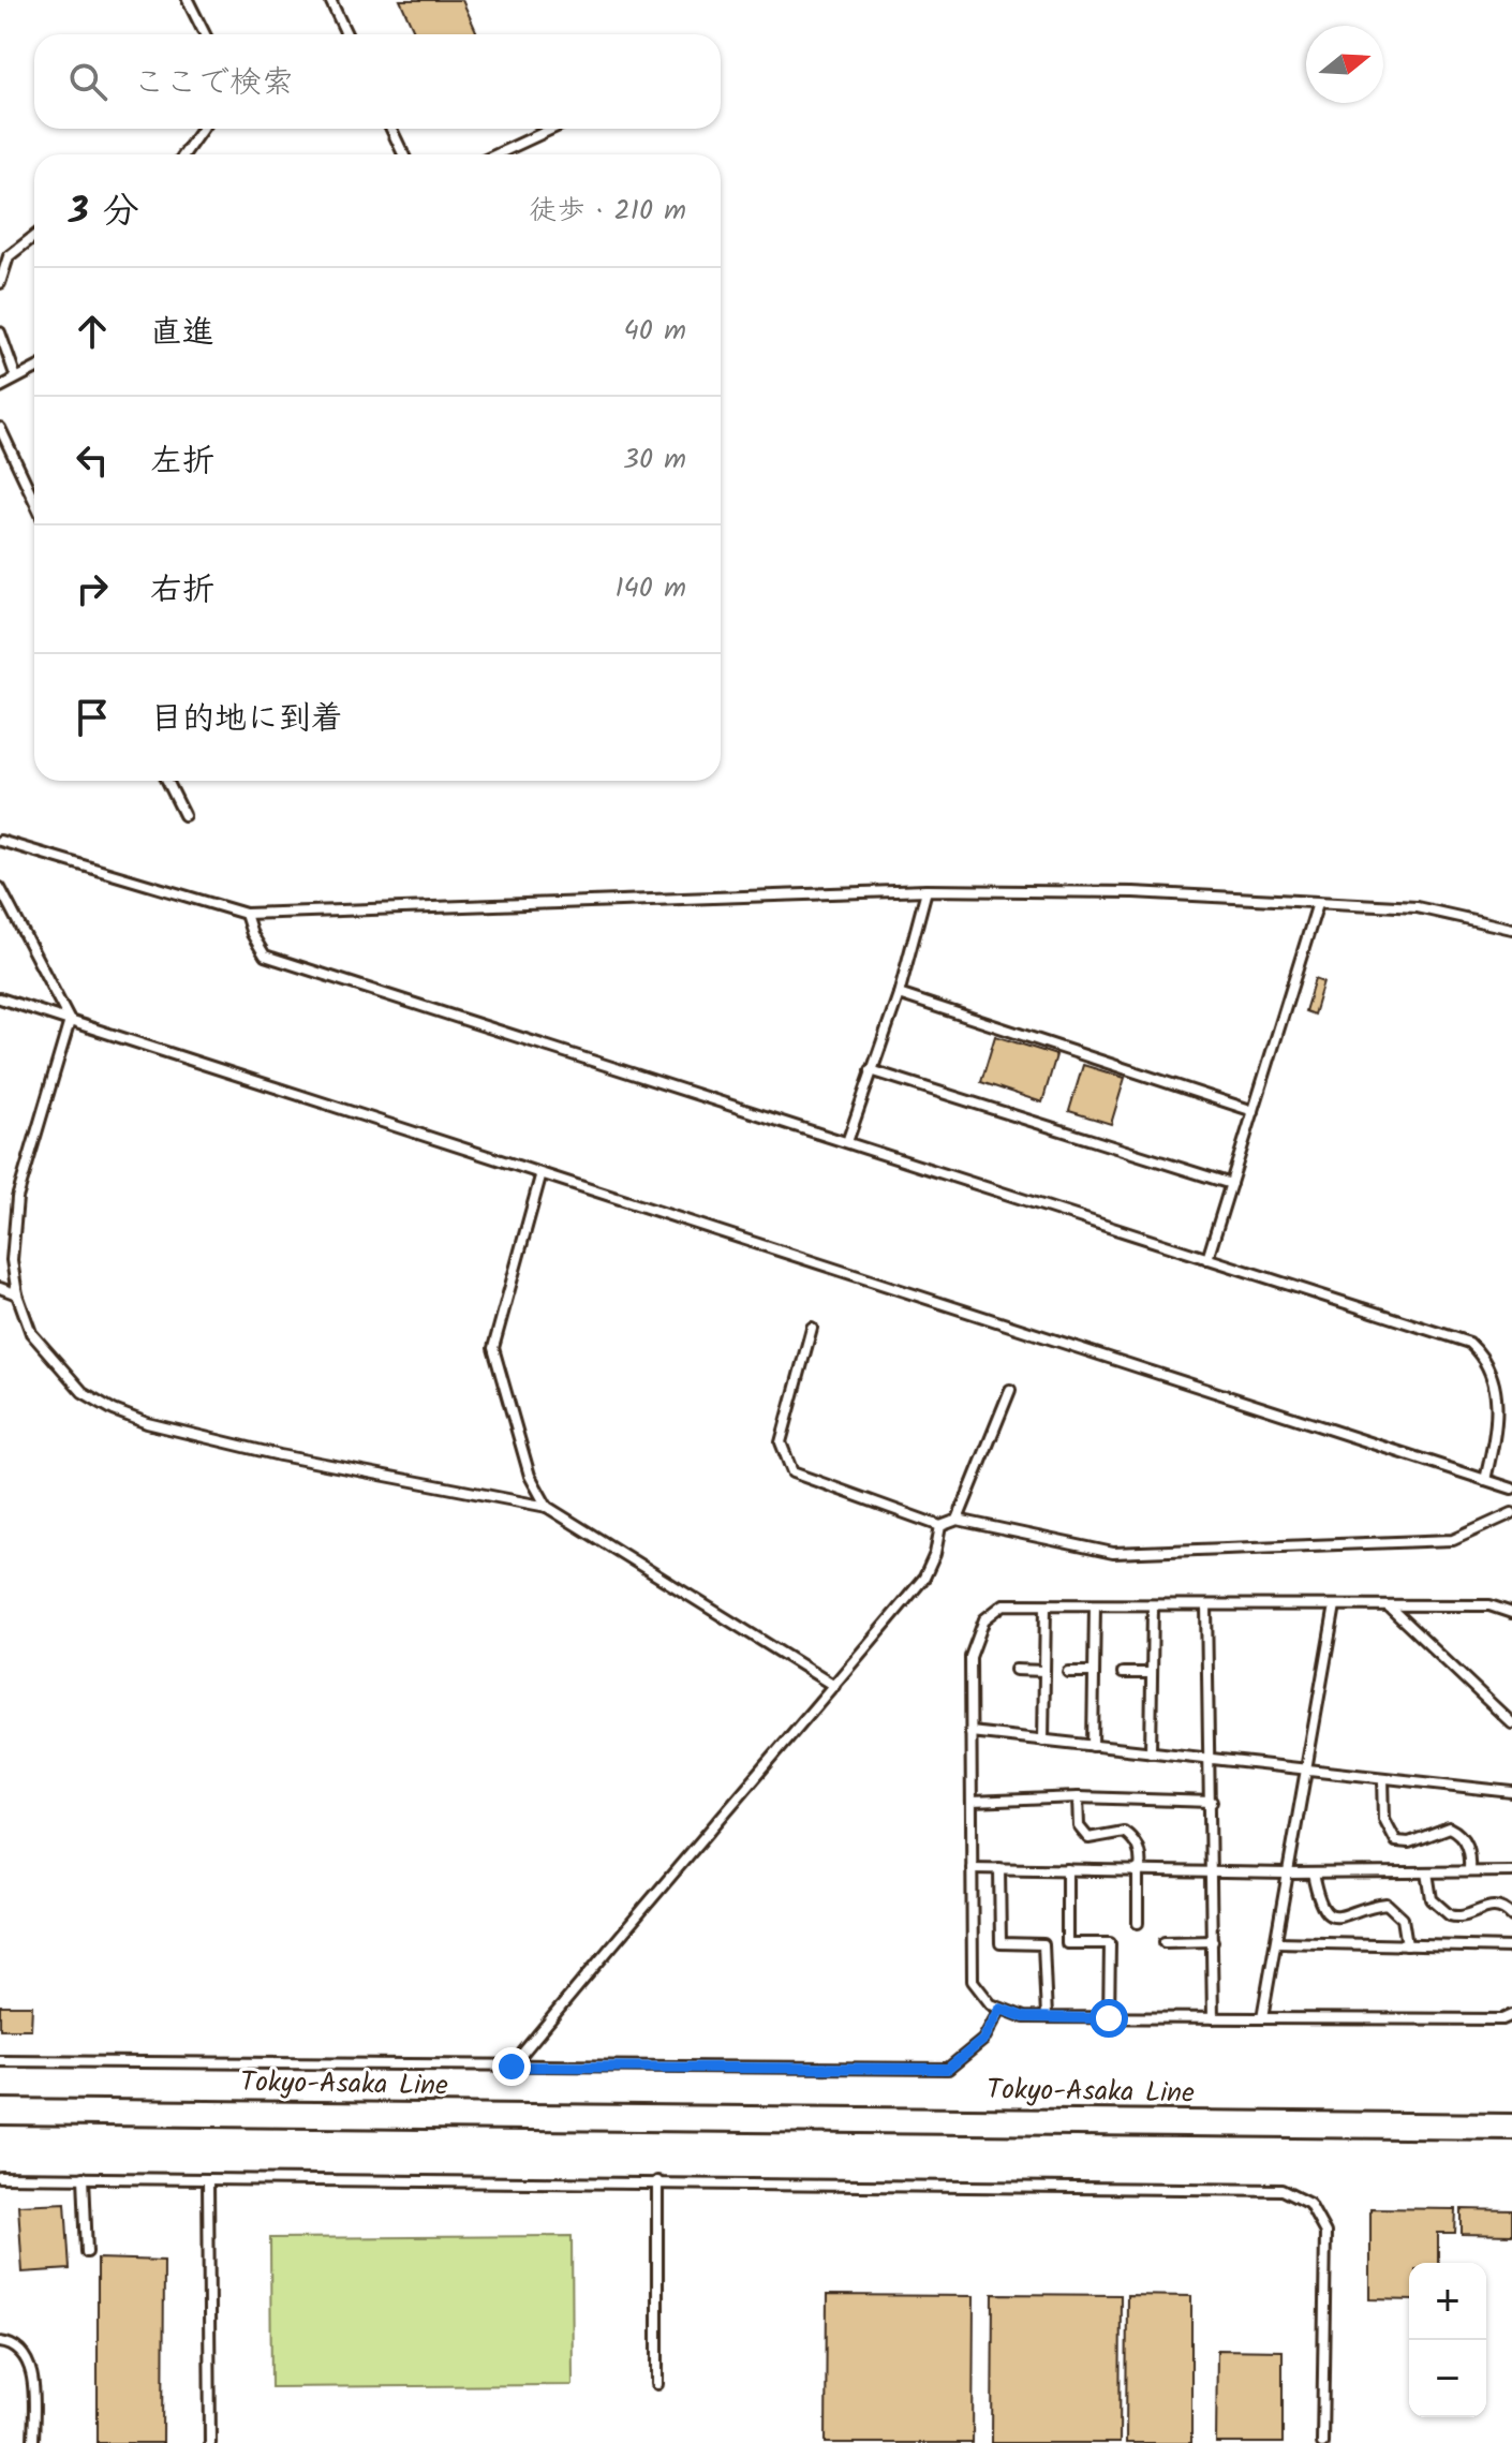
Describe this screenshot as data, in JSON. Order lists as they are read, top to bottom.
{
  "streets": {
    "main road": ["Tokyo-Asaka Line"]
  },
  "north": "right",
  "page": {
    "search": "ここで検索",
    "heading": ["3 分", "徒歩 · 210 m"],
    "list": [
      ["直進", "40 m"],
      ["左折", "30 m"],
      ["右折", "140 m"],
      "目的地に到着"
    ],
    "map_buttons": ["+", "−"]
  }
}
